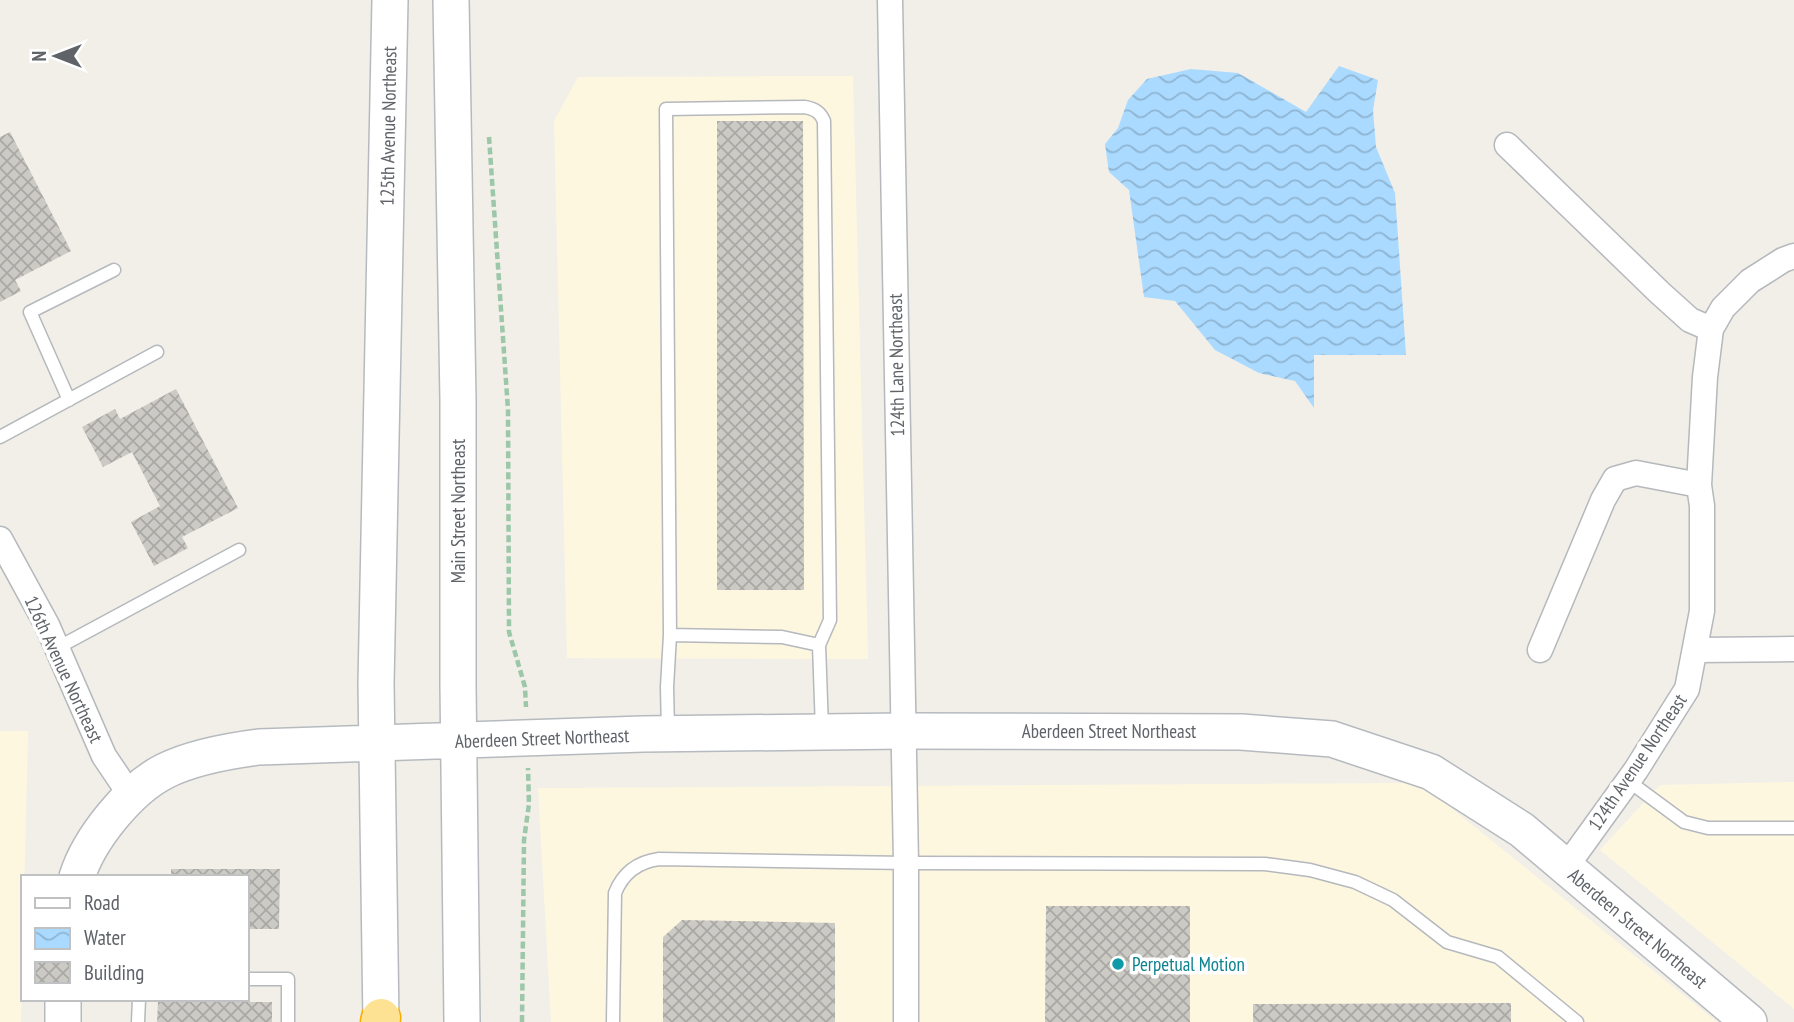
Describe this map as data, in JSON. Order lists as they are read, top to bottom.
{
  "streets": {
    "main road": ["125th Avenue Northeast", "Main Street Northeast", "Aberdeen Street Northeast"],
    "street": ["124th Lane Northeast", "126th Avenue Northeast", "124th Avenue Northeast"]
  },
  "crossings": [
    ["125th Avenue Northeast", "Aberdeen Street Northeast"],
    ["124th Lane Northeast", "Aberdeen Street Northeast"],
    ["Main Street Northeast", "Aberdeen Street Northeast"],
    ["126th Avenue Northeast", "Aberdeen Street Northeast"],
    ["Aberdeen Street Northeast", "124th Avenue Northeast"]
  ],
  "places": ["Perpetual Motion"],
  "legend": ["Road", "Water", "Building"],
  "north": "left"
}
